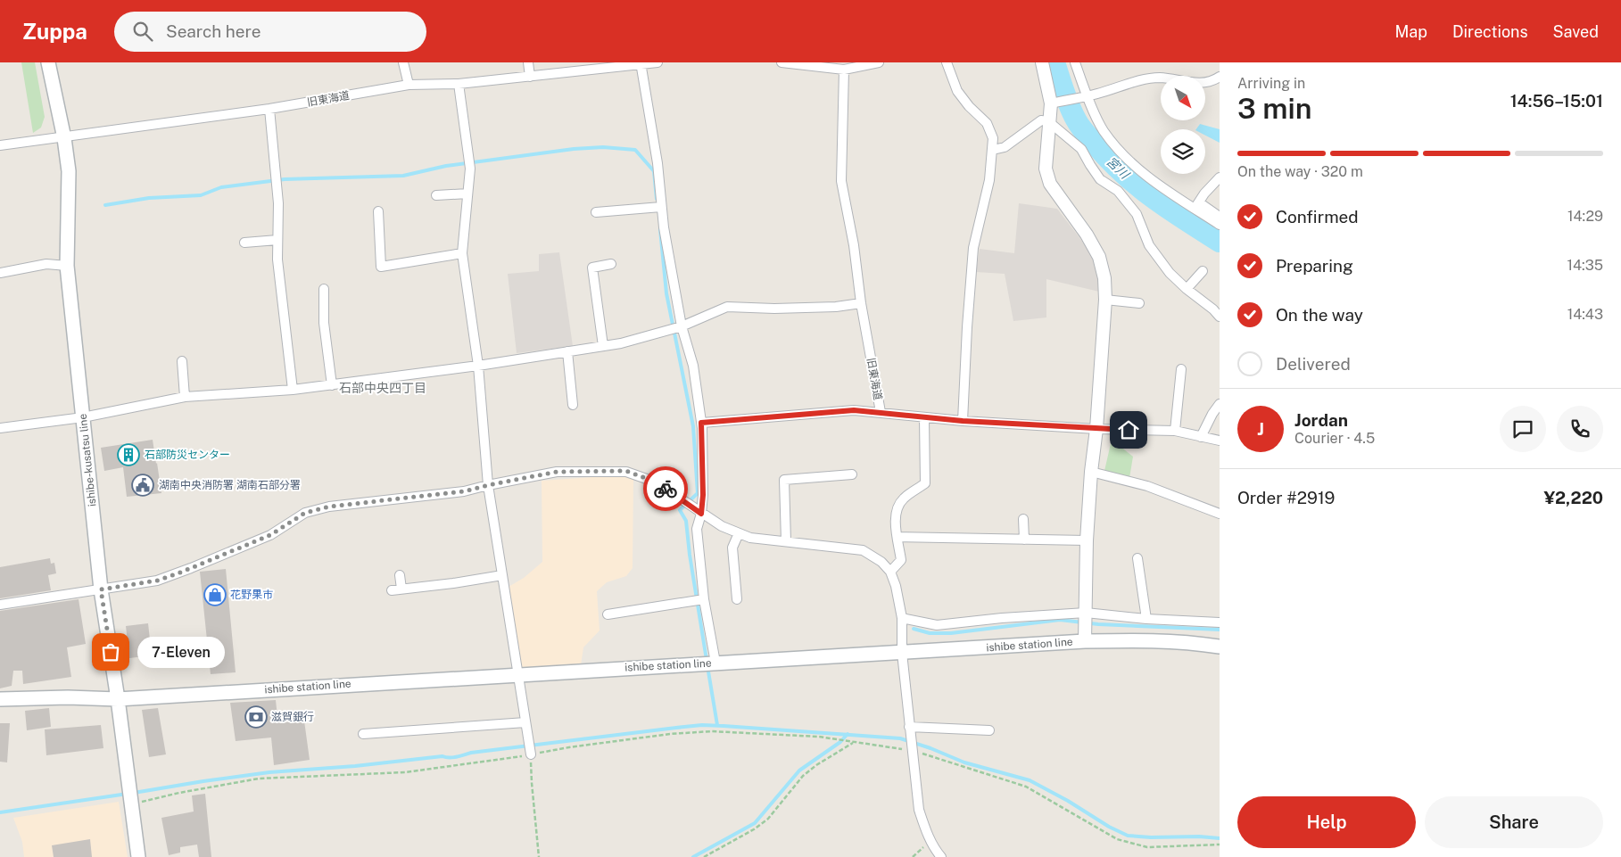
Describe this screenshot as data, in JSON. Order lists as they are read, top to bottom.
{
  "streets": {
    "main road": ["ishibe-kusatsu line", "ishibe station line"],
    "street": ["旧東海道"]
  },
  "crossings": [
    ["旧東海道", "ishibe-kusatsu line"],
    ["ishibe-kusatsu line", "ishibe station line"]
  ],
  "districts": ["石部中央四丁目"],
  "water": ["宮川"],
  "places": {
    "building": ["石部防災センター"],
    "public building": ["湖南中央消防署 湖南石部分署"],
    "shop": ["花野果市"],
    "other": ["7-Eleven"],
    "bank": ["滋賀銀行"]
  },
  "north": "bottom right",
  "page": {
    "header": "Zuppa",
    "search": "Search here",
    "nav": ["Map", "Directions", "Saved"],
    "heading": ["3 min", "Arriving in", "14:56–15:01"],
    "panel": [
      "Jordan",
      "Courier · 4.5",
      "Order #2919",
      "¥2,220"
    ],
    "bar": "On the way · 320 m",
    "list": [
      ["Confirmed", "14:29"],
      ["Preparing", "14:35"],
      ["On the way", "14:43"],
      "Delivered"
    ],
    "round": "J",
    "bubble": "7-Eleven",
    "buttons": ["Help", "Share"]
  }
}
